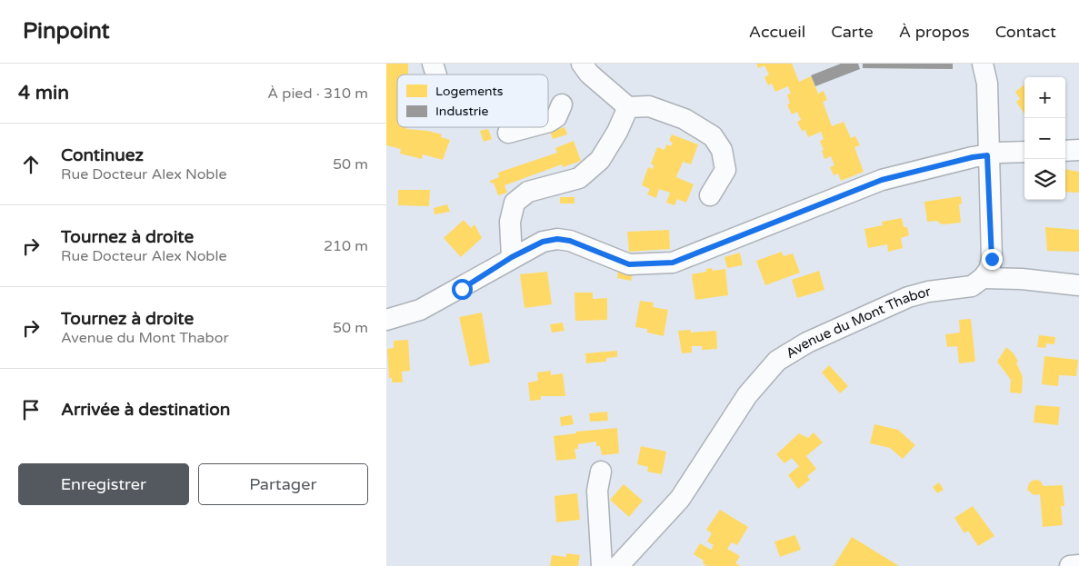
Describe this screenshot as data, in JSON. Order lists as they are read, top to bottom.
{
  "streets": {
    "street": ["Avenue du Mont Thabor"]
  },
  "legend": ["Logements", "Industrie"],
  "page": {
    "header": "Pinpoint",
    "nav": [
      "Accueil",
      "Carte",
      "À propos",
      "Contact"
    ],
    "heading": ["4 min", "À pied · 310 m"],
    "map_buttons": ["+", "−"],
    "list": [
      ["Continuez", "Rue Docteur Alex Noble", "50 m"],
      ["Tournez à droite", "Rue Docteur Alex Noble", "210 m"],
      ["Tournez à droite", "Avenue du Mont Thabor", "50 m"],
      "Arrivée à destination"
    ],
    "buttons": ["Enregistrer", "Partager"]
  }
}
